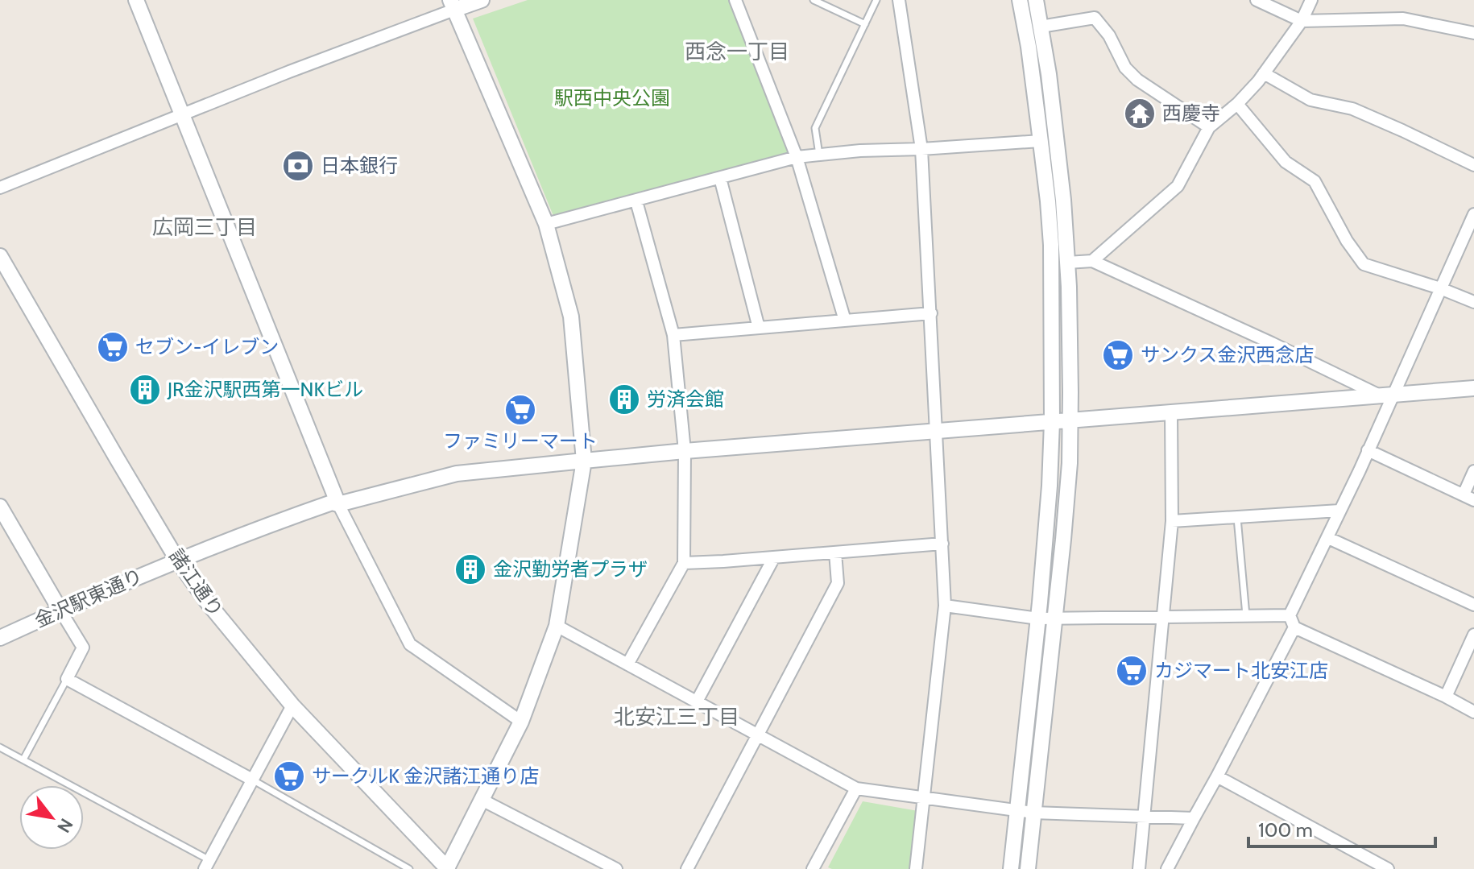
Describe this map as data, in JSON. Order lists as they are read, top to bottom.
{
  "streets": {
    "street": ["諸江通り", "金沢駅東通り"]
  },
  "crossings": [
    ["諸江通り", "金沢駅東通り"]
  ],
  "districts": ["西念一丁目", "広岡三丁目", "北安江三丁目"],
  "parks": ["駅西中央公園"],
  "places": {
    "temple": ["西慶寺"],
    "bank": ["日本銀行"],
    "supermarket": [
      "セブン-イレブン",
      "サンクス金沢西念店",
      "ファミリーマート",
      "カジマート北安江店",
      "サークルK 金沢諸江通り店"
    ],
    "building": ["JR金沢駅西第一NKビル", "労済会館", "金沢勤労者プラザ"]
  },
  "scale_bar": "100 m",
  "north": "bottom right"
}
